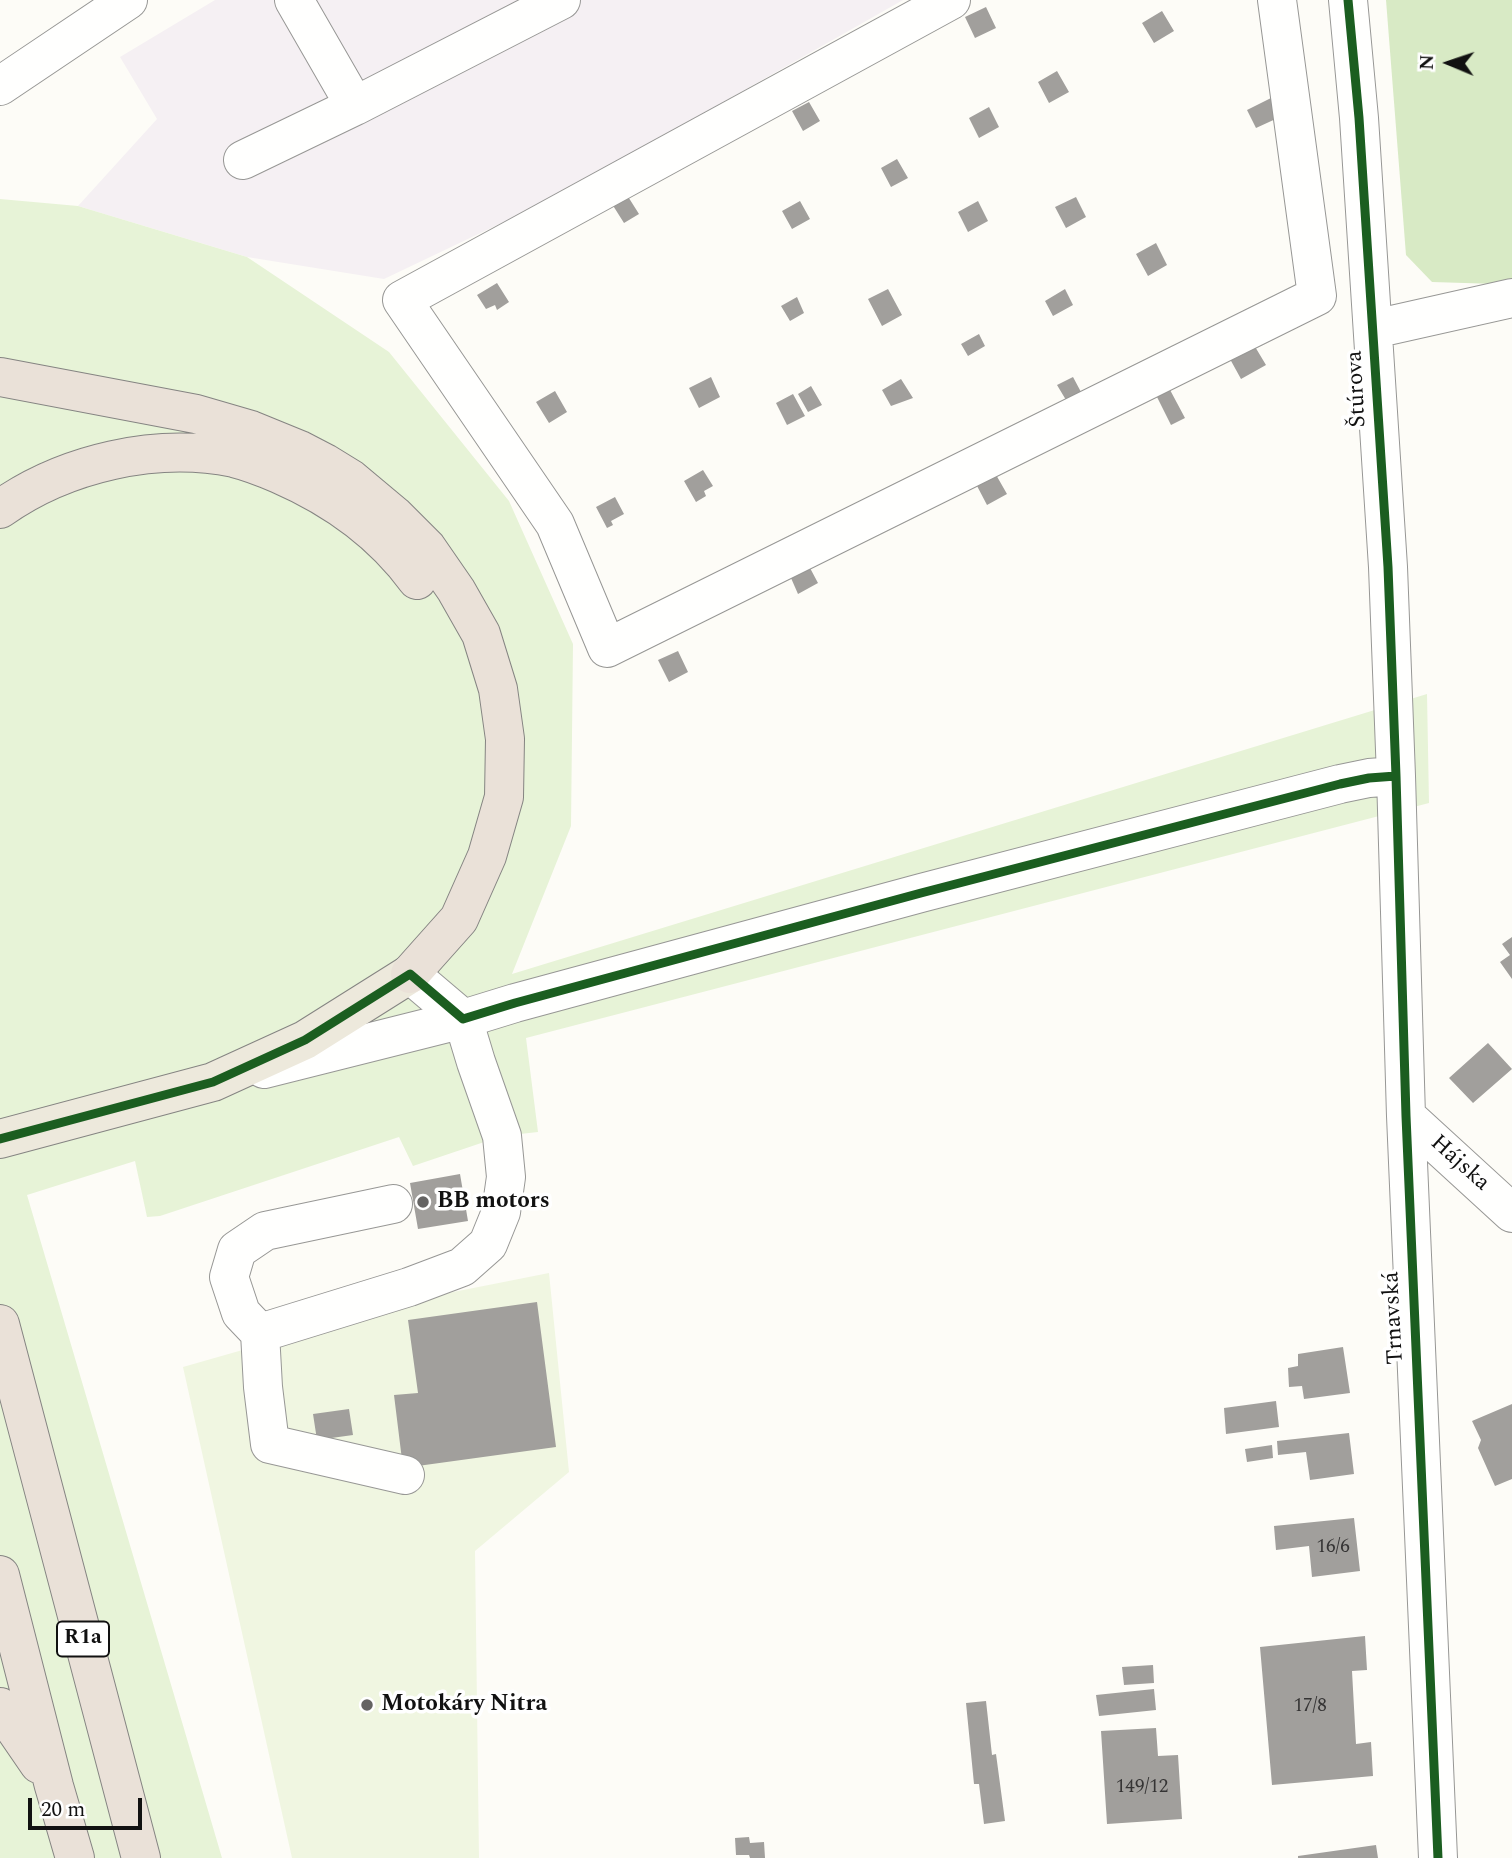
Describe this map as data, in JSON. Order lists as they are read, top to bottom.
{
  "streets": {
    "highway": ["R1a"],
    "street": ["Štúrova", "Hájska", "Trnavská"]
  },
  "crossings": [
    ["Štúrova", "Trnavská"],
    ["Hájska", "Trnavská"]
  ],
  "places": ["BB motors", "Motokáry Nitra"],
  "house_numbers": ["16/6", "17/8", "149/12"],
  "scale_bar": "20 m",
  "north": "left"
}
